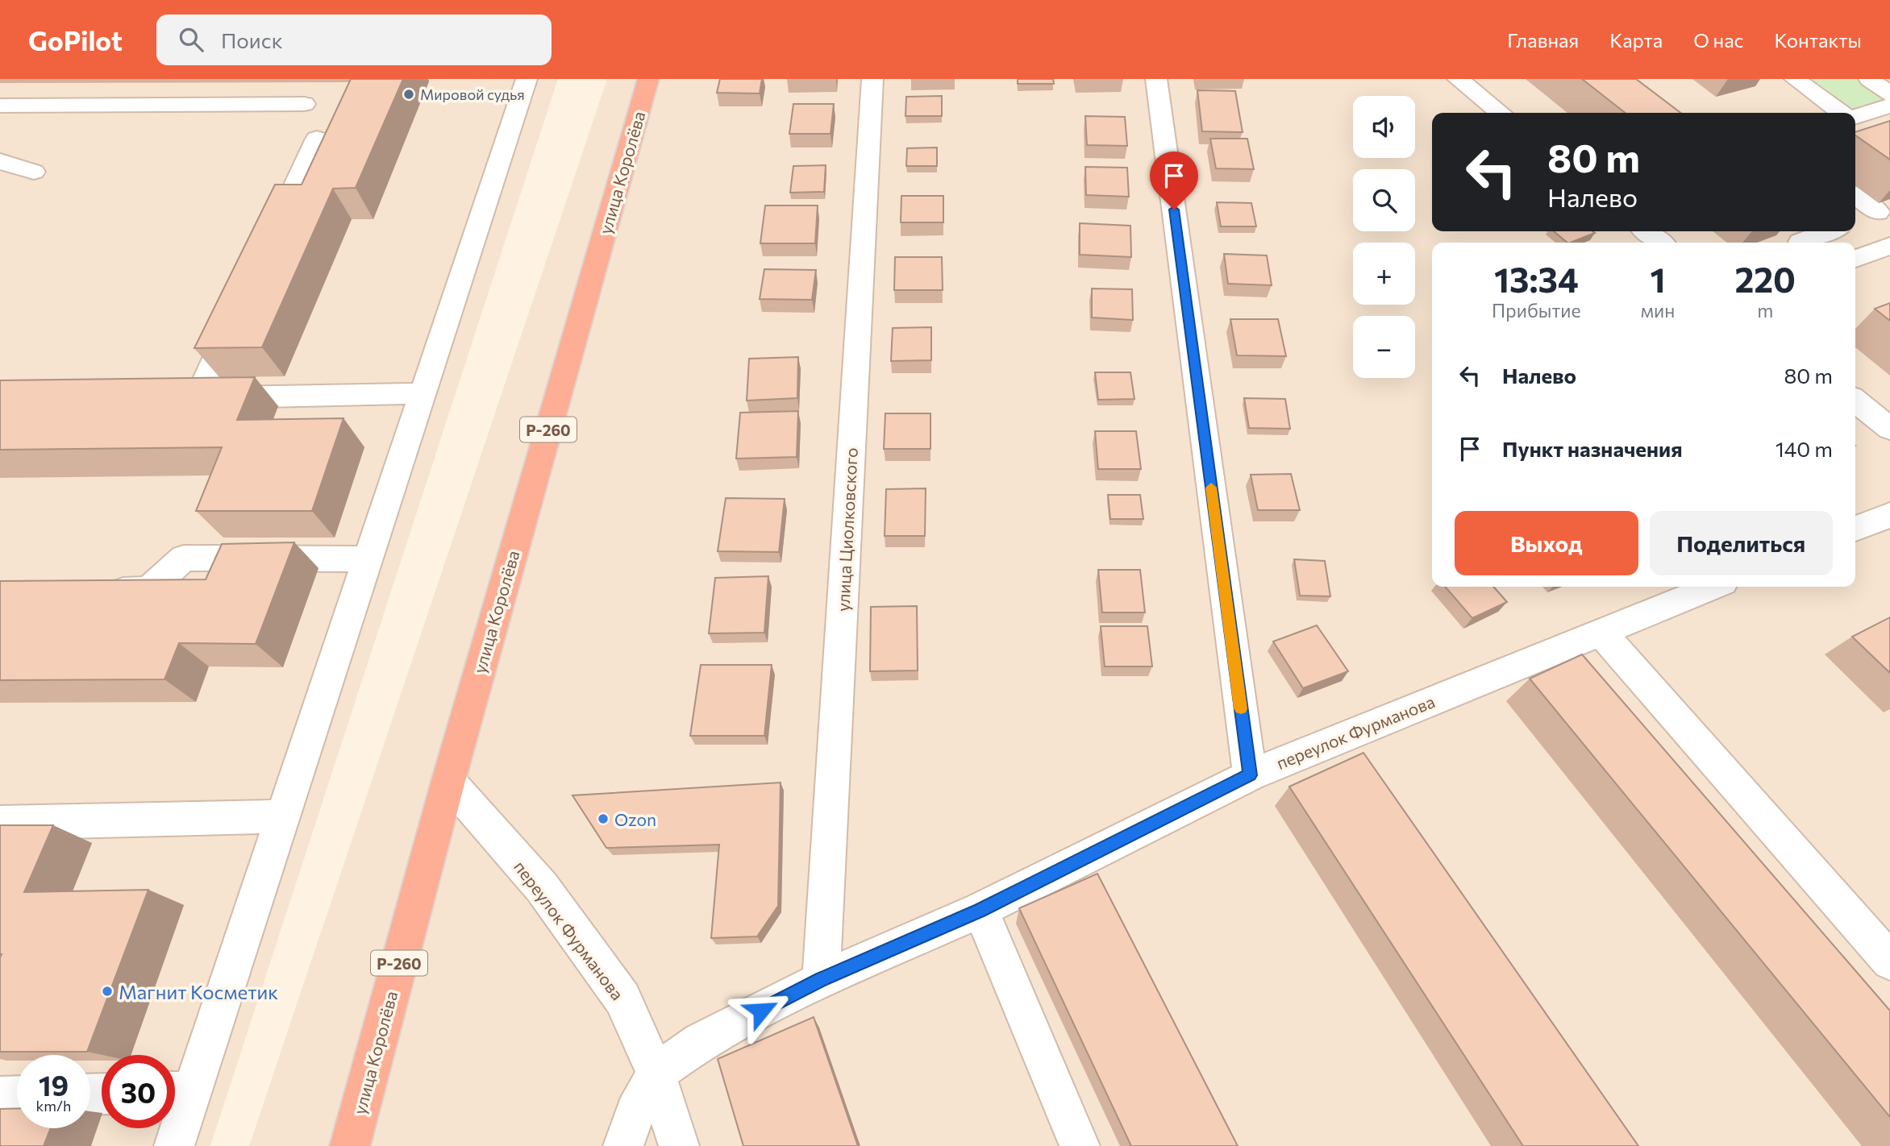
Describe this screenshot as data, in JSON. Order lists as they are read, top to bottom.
{
  "streets": {
    "highway": ["улица Королёва", "Р-260"],
    "street": ["улица Циолковского", "переулок Фурманова"]
  },
  "crossings": [
    ["улица Королёва", "переулок Фурманова"],
    ["улица Циолковского", "переулок Фурманова"]
  ],
  "places": ["Мировой судья", "Ozon", "Магнит Косметик"],
  "page": {
    "header": "GoPilot",
    "search": "Поиск",
    "nav": [
      "Главная",
      "Карта",
      "О нас",
      "Контакты"
    ],
    "map_buttons": ["+", "−"],
    "turn": ["80 m", "Налево"],
    "eta": [
      "13:34",
      "Прибытие",
      "1",
      "мин",
      "220",
      "m"
    ],
    "list": [
      {
        "name": "Налево",
        "value": "80 m"
      },
      {
        "name": "Пункт назначения",
        "value": "140 m"
      }
    ],
    "buttons": ["Выход", "Поделиться"],
    "speed": "19 km/h",
    "limit": "30"
  }
}
